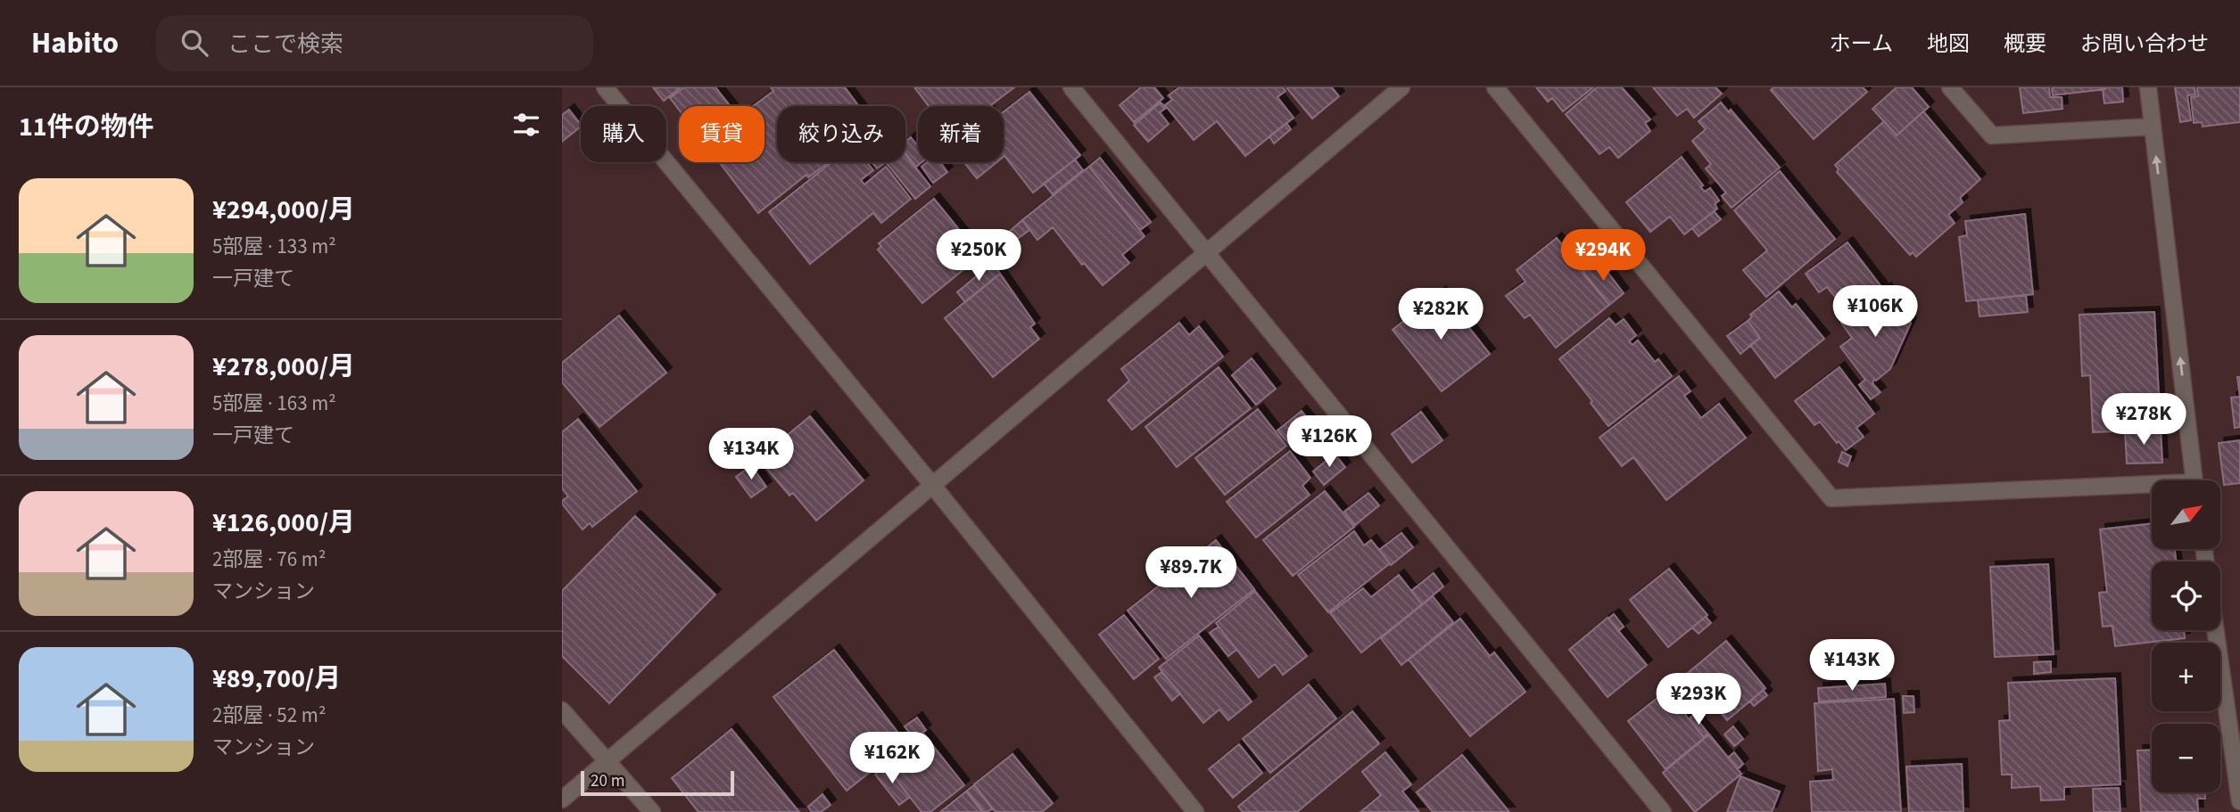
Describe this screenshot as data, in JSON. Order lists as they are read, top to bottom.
{
  "scale_bar": "20 m",
  "north": "top right",
  "page": {
    "header": "Habito",
    "search": "ここで検索",
    "nav": [
      "ホーム",
      "地図",
      "概要",
      "お問い合わせ"
    ],
    "heading": "11件の物件",
    "chip": [
      "購入",
      "賃貸",
      "絞り込み",
      "新着"
    ],
    "list": [
      {
        "name": "¥294,000/月",
        "note": "5部屋 · 133 m² · 一戸建て"
      },
      {
        "name": "¥278,000/月",
        "note": "5部屋 · 163 m² · 一戸建て"
      },
      {
        "name": "¥126,000/月",
        "note": "2部屋 · 76 m² · マンション"
      },
      {
        "name": "¥89,700/月",
        "note": "2部屋 · 52 m² · マンション"
      }
    ],
    "price": [
      "¥250K",
      "¥294K",
      "¥106K",
      "¥282K",
      "¥278K",
      "¥126K",
      "¥134K",
      "¥89.7K",
      "¥143K",
      "¥293K",
      "¥162K"
    ],
    "map_buttons": ["+", "−"],
    "scale": "20 m"
  }
}
